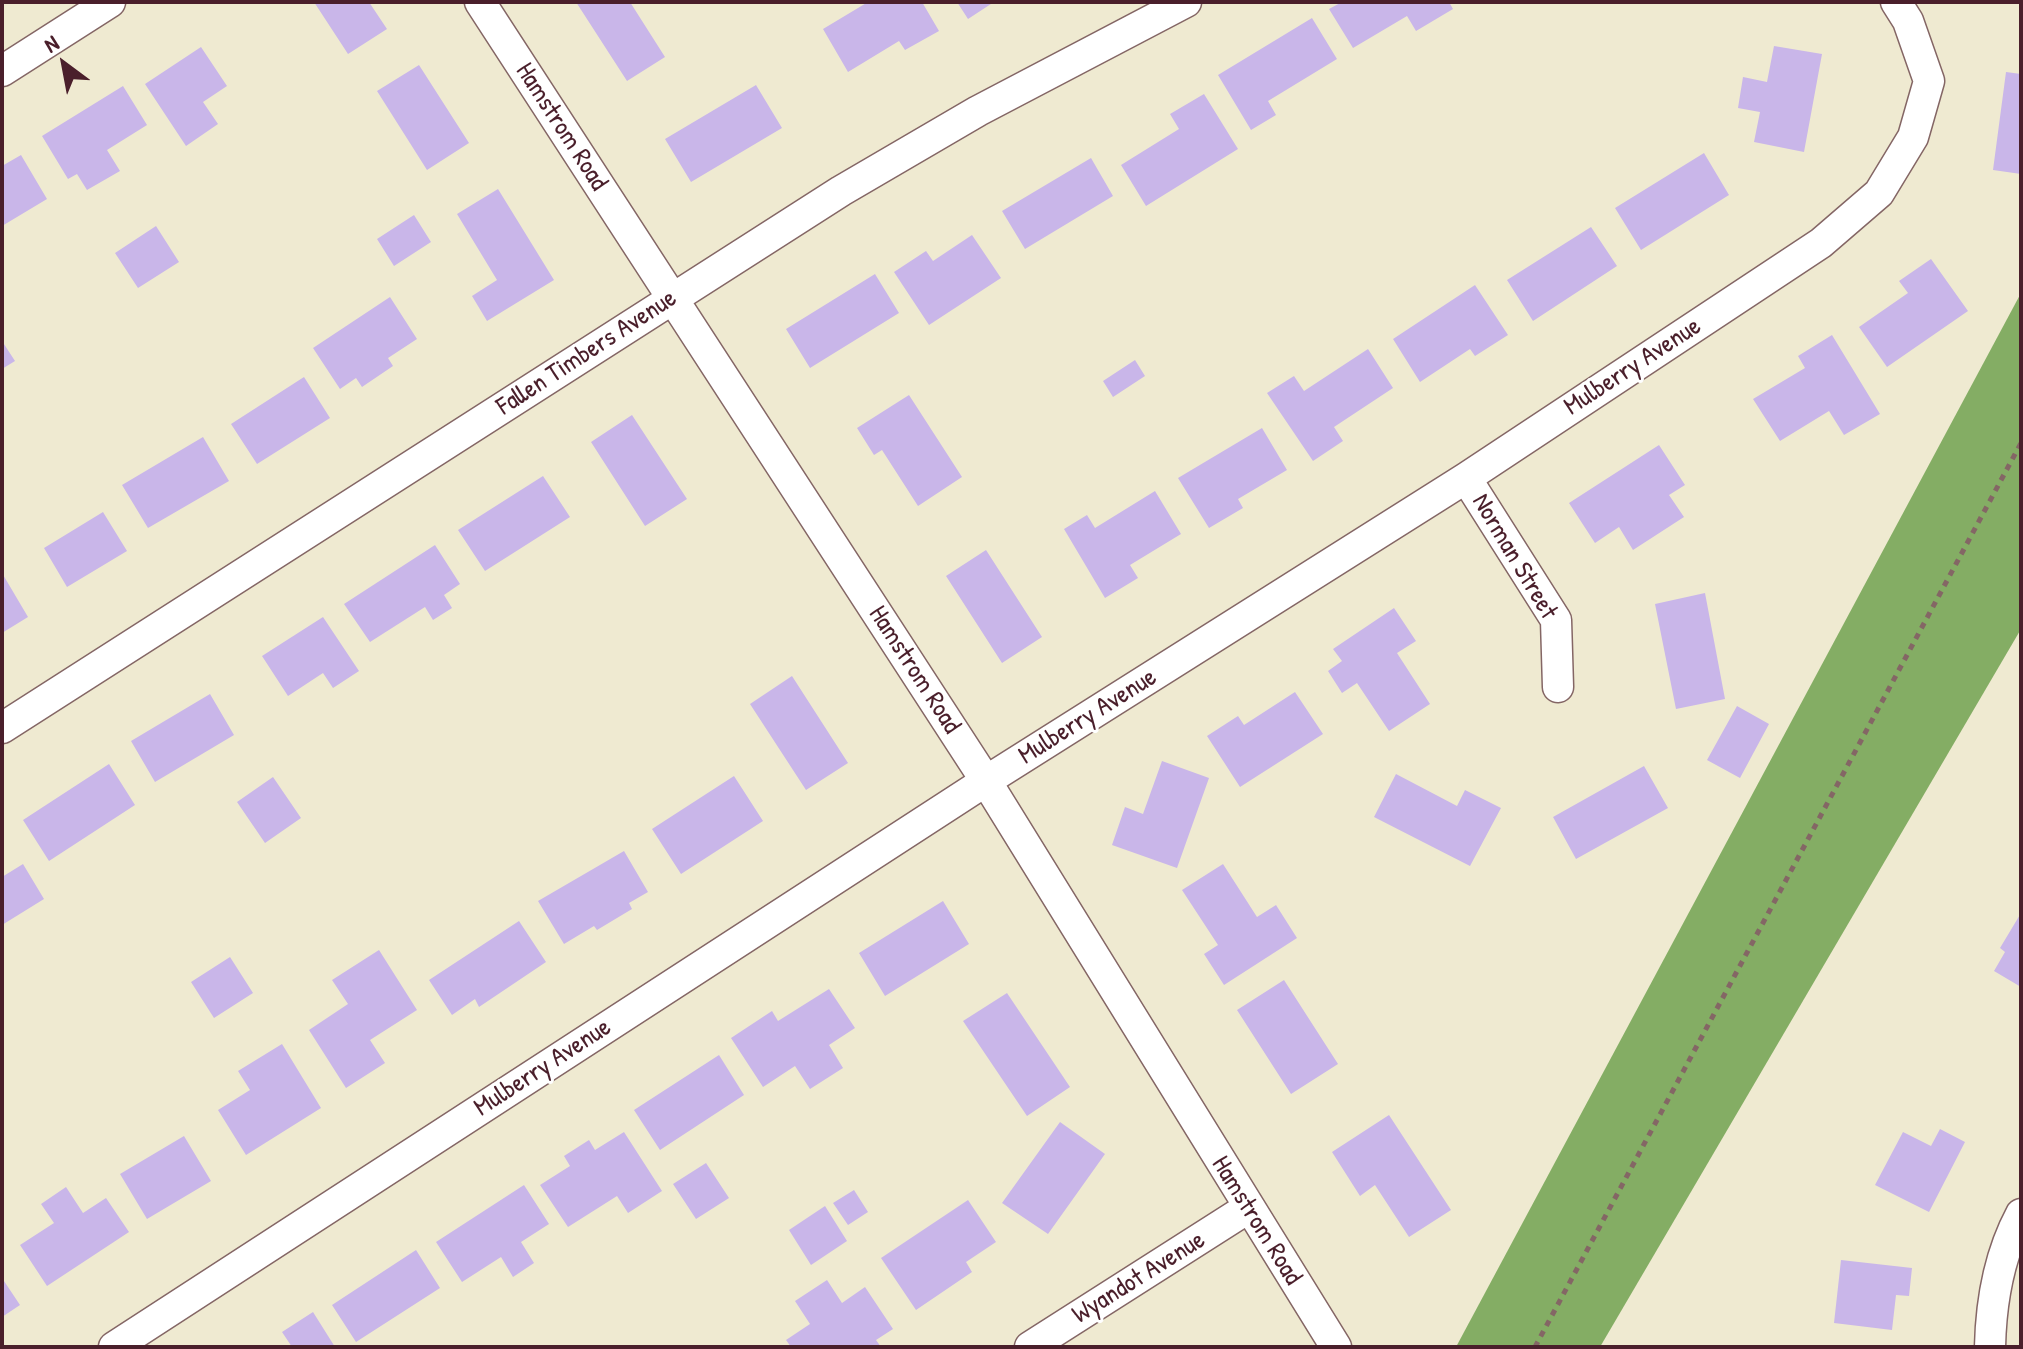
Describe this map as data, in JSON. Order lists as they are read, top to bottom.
{
  "streets": {
    "street": [
      "Hamstrom Road",
      "Fallen Timbers Avenue",
      "Mulberry Avenue",
      "Norman Street",
      "Wyandot Avenue"
    ]
  },
  "crossings": [
    ["Hamstrom Road", "Fallen Timbers Avenue"],
    ["Hamstrom Road", "Mulberry Avenue"],
    ["Hamstrom Road", "Wyandot Avenue"],
    ["Mulberry Avenue", "Norman Street"]
  ],
  "north": "top left"
}
